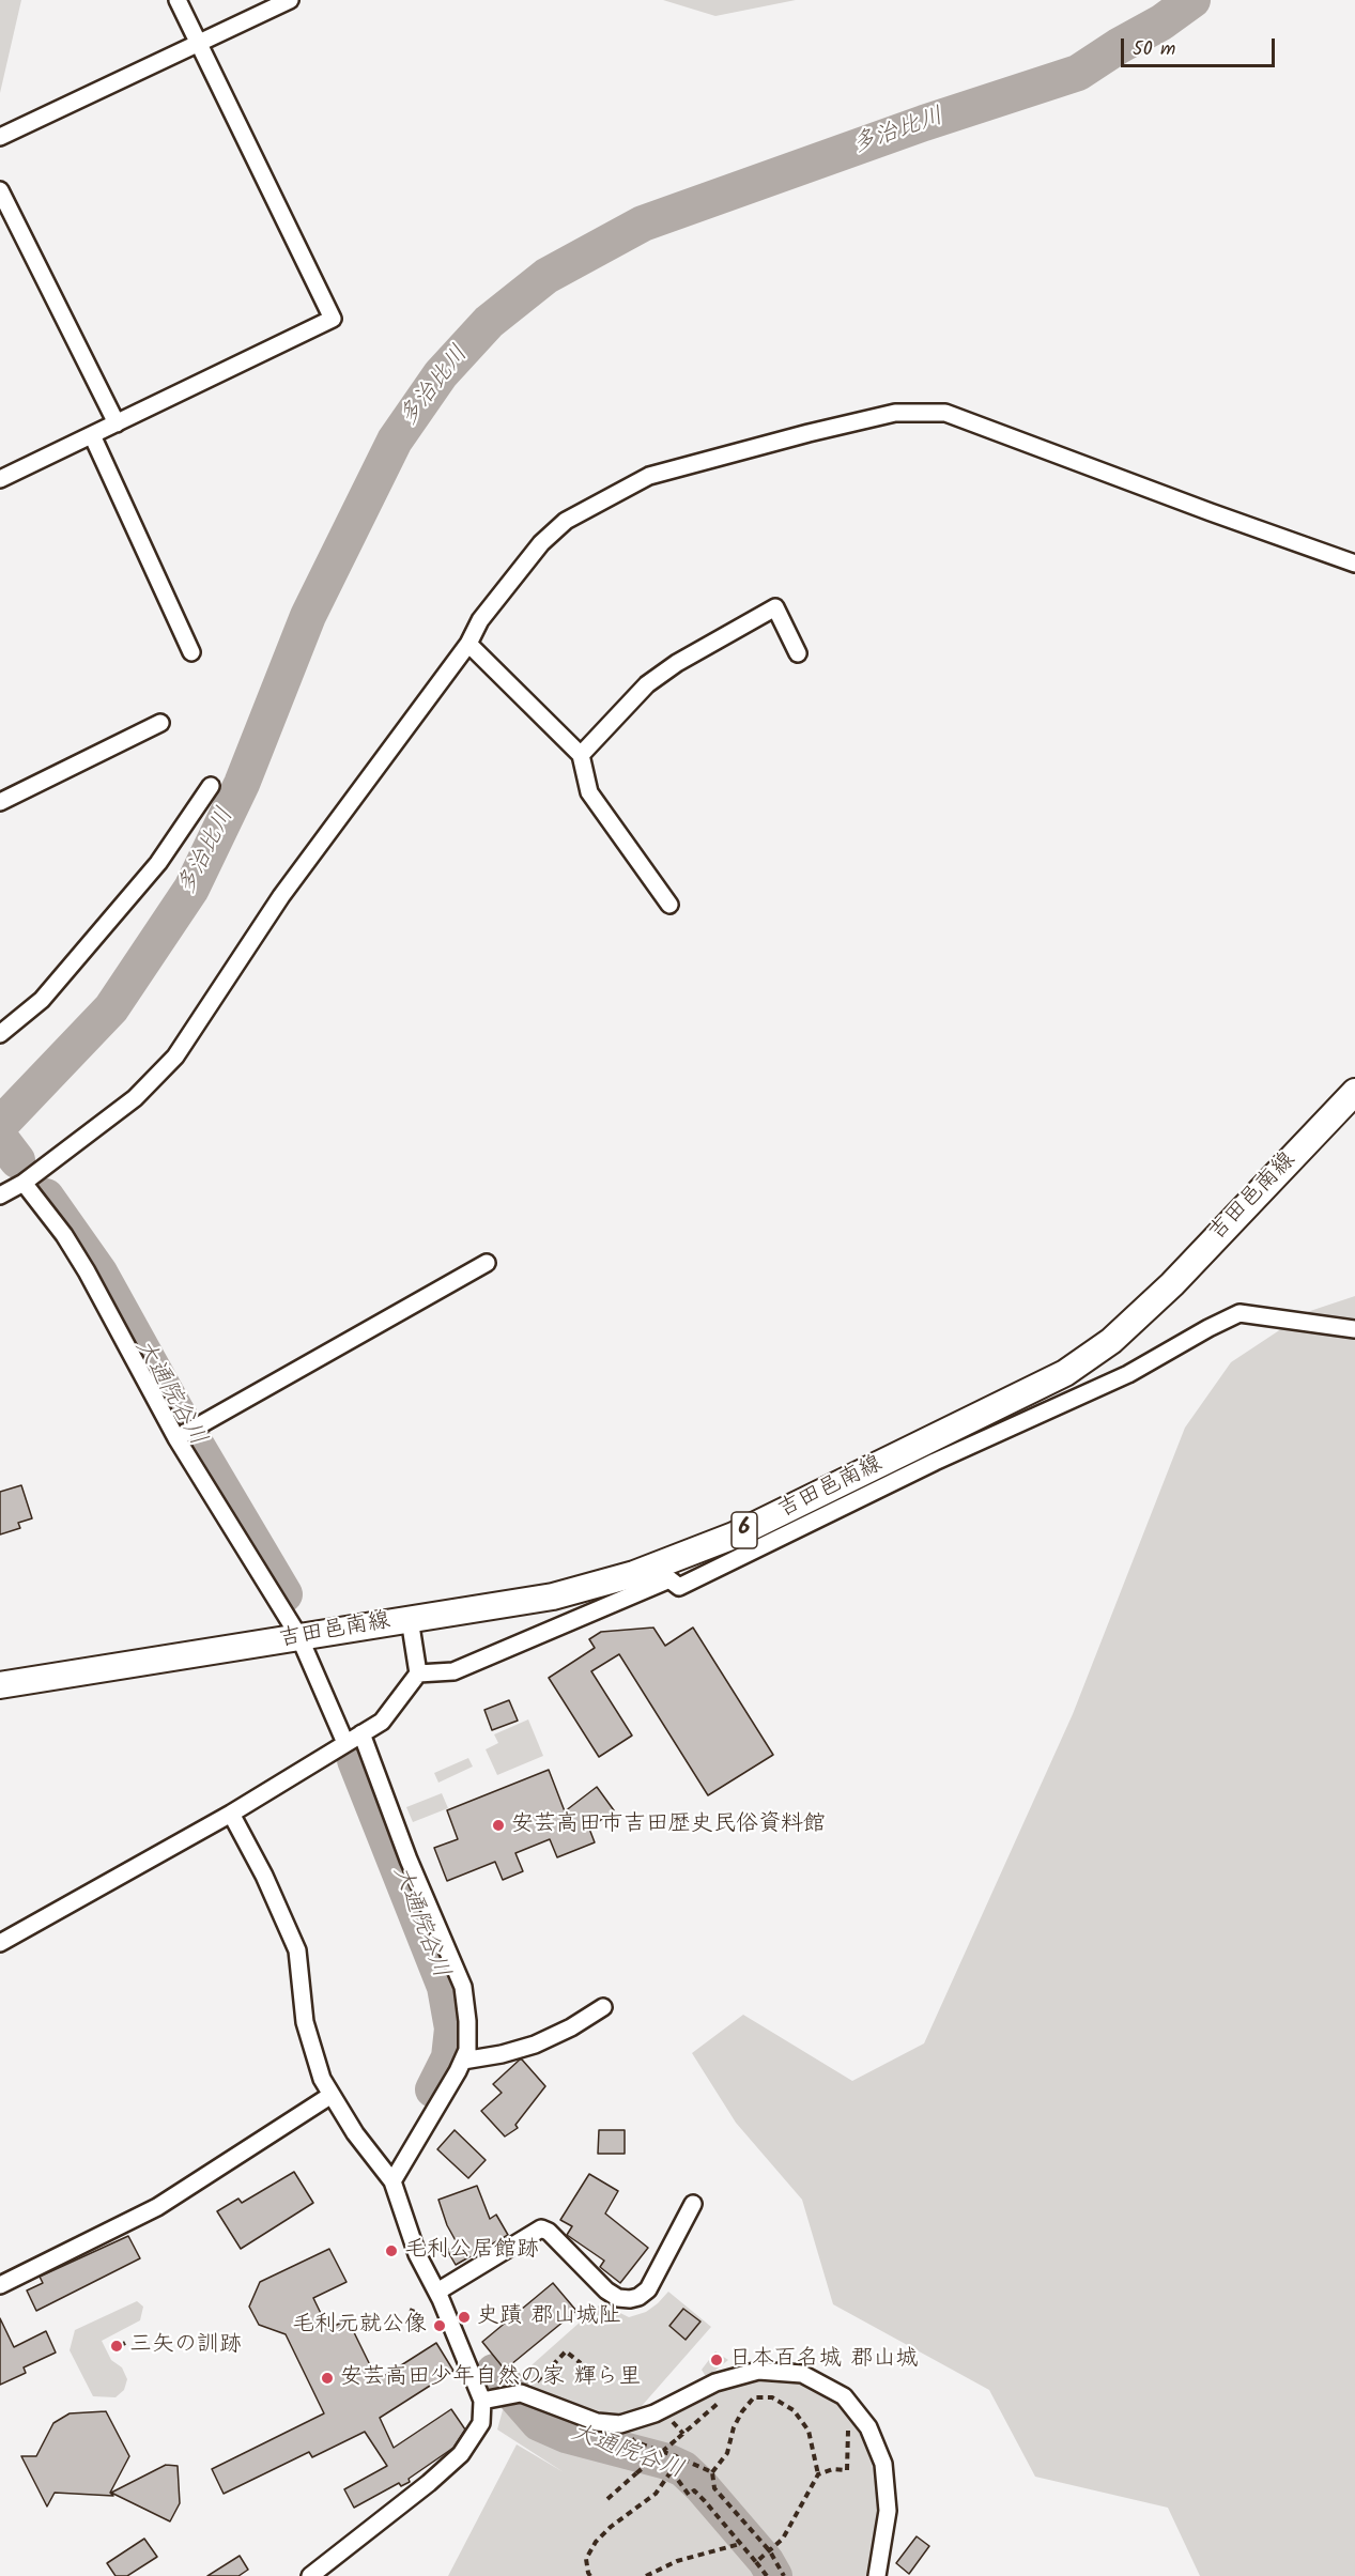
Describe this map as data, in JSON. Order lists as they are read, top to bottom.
{
  "streets": {
    "main road": ["吉田邑南線", "6"]
  },
  "water": ["多治比川", "大通院谷川"],
  "places": [
    "安芸高田市吉田歴史民俗資料館",
    "毛利公居館跡",
    "史蹟 郡山城阯",
    "毛利元就公像",
    "三矢の訓跡",
    "日本百名城 郡山城",
    "安芸高田少年自然の家 輝ら里"
  ],
  "scale_bar": "50 m"
}
